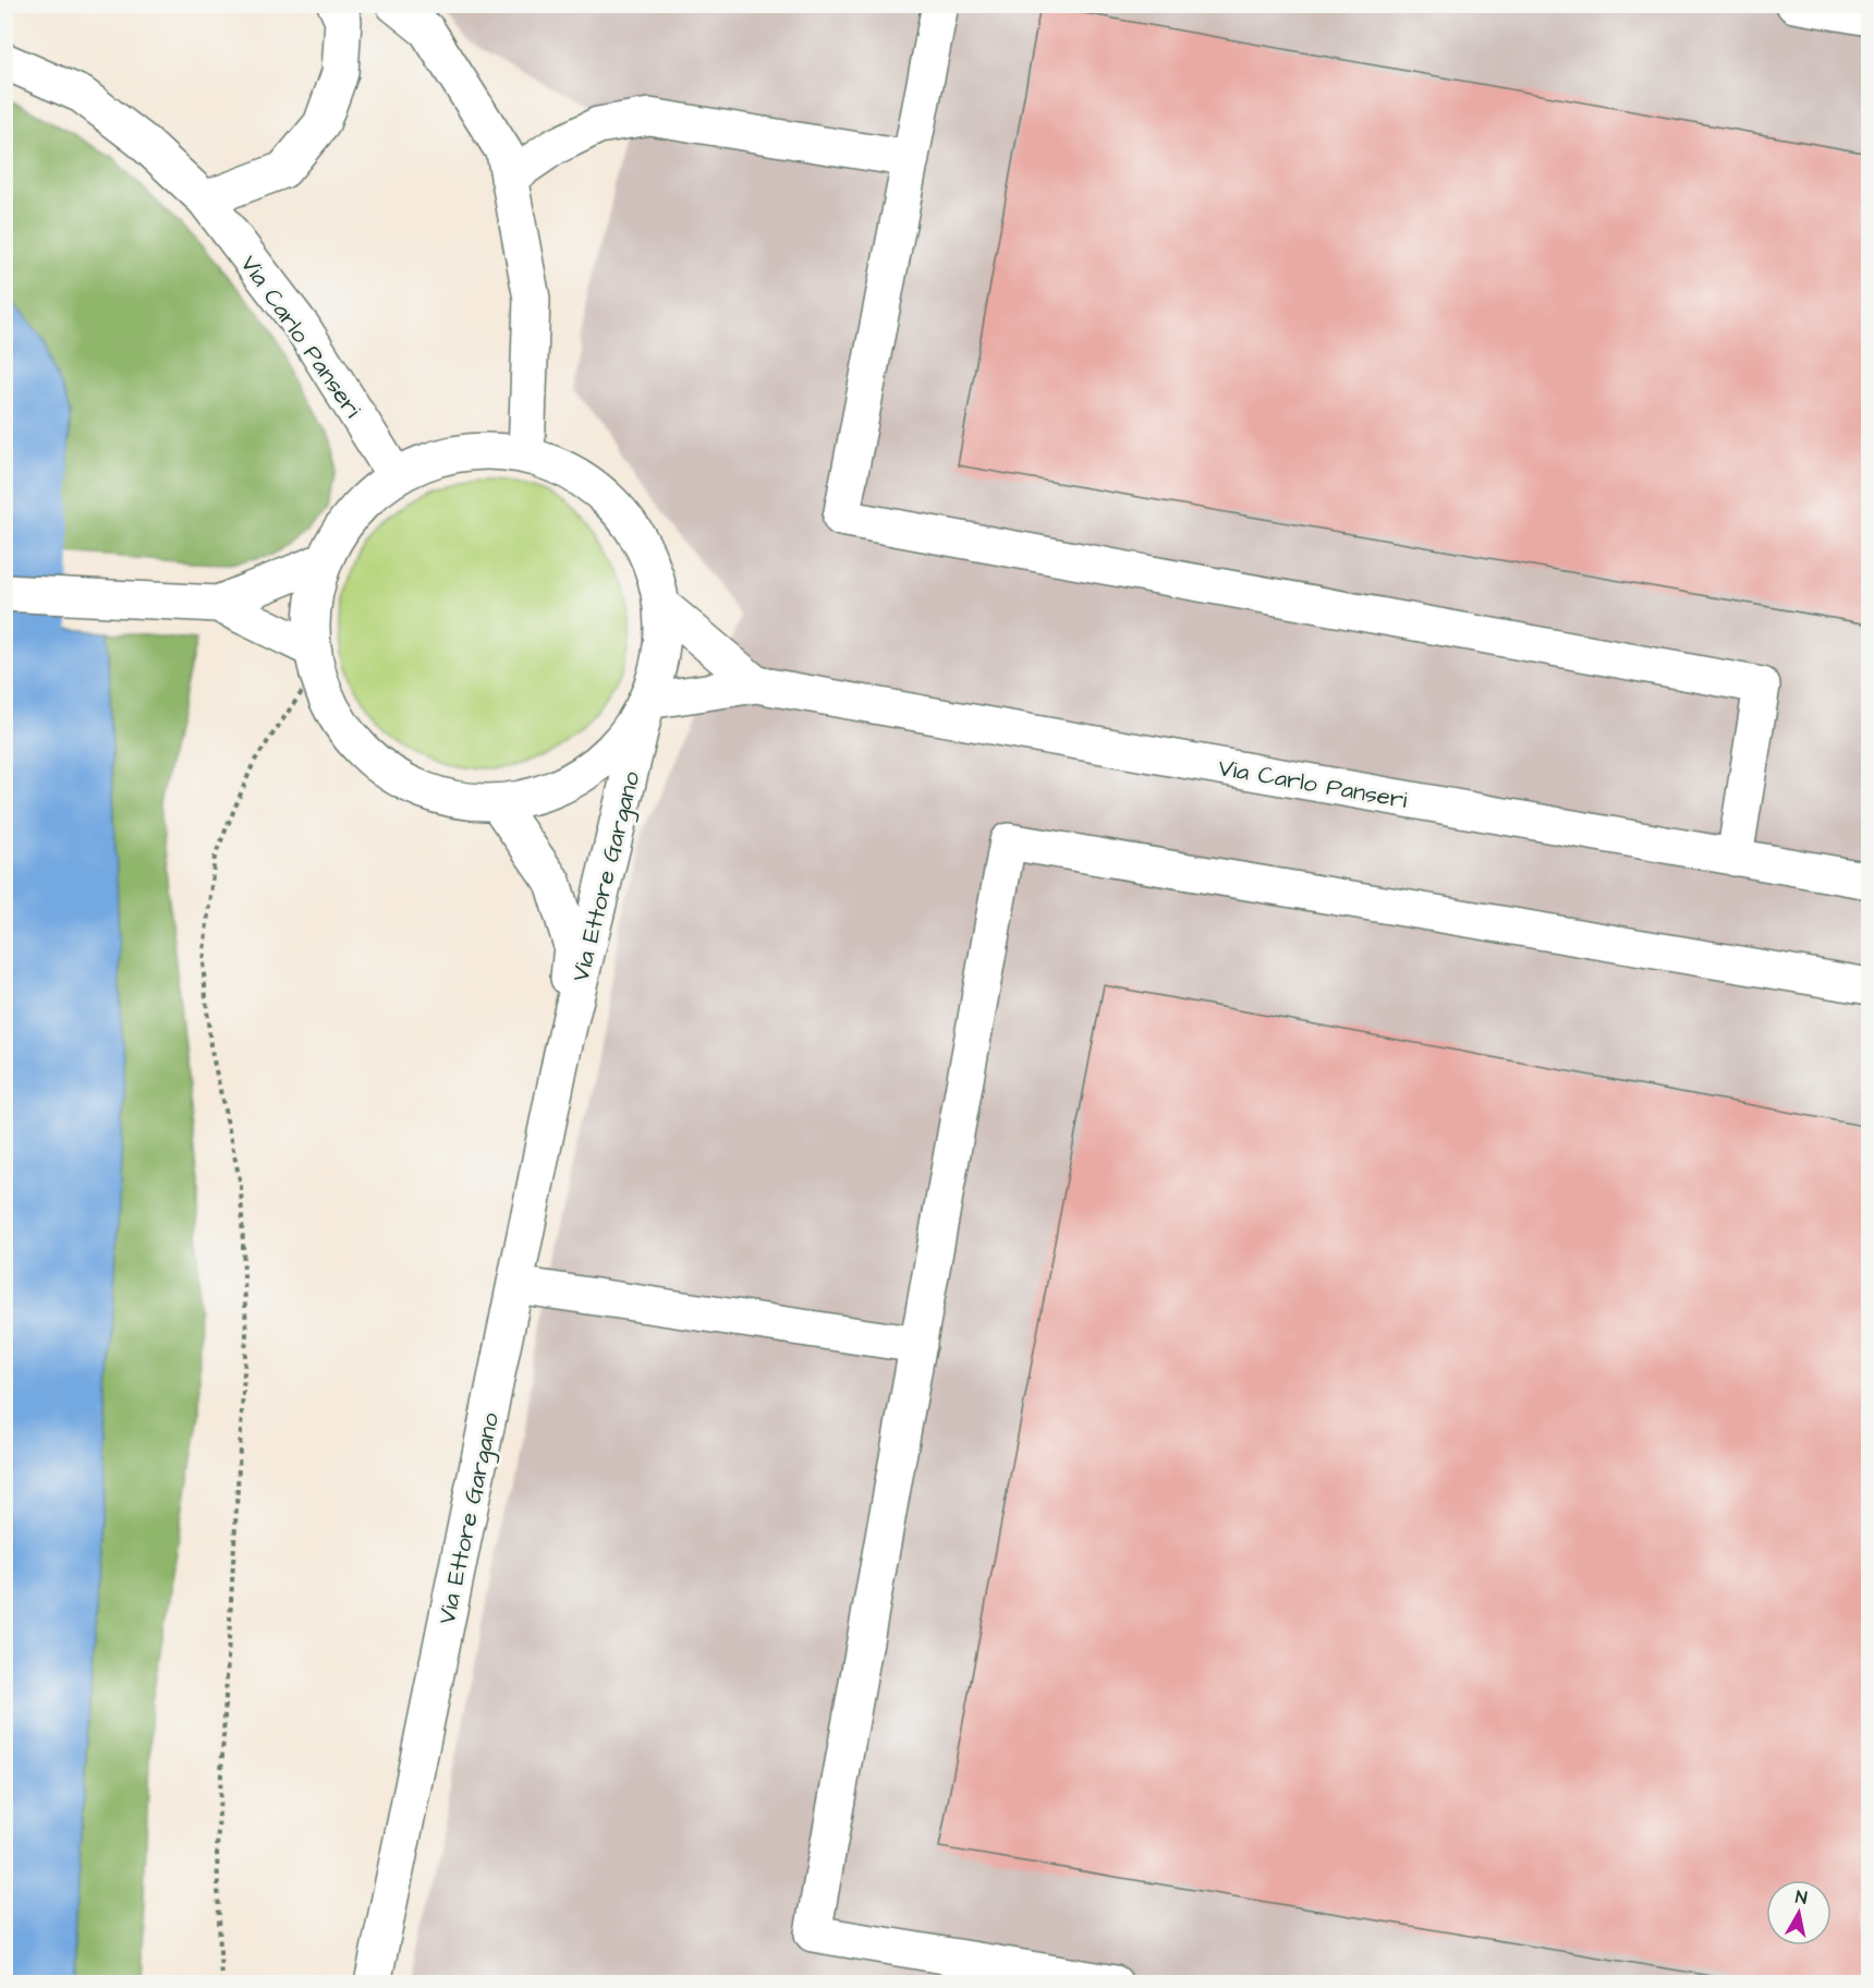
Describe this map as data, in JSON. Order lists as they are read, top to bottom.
{
  "streets": {
    "street": ["Via Carlo Panseri", "Via Ettore Gargano"]
  },
  "crossings": [
    ["Via Carlo Panseri", "Via Ettore Gargano"]
  ],
  "north": "top"
}
